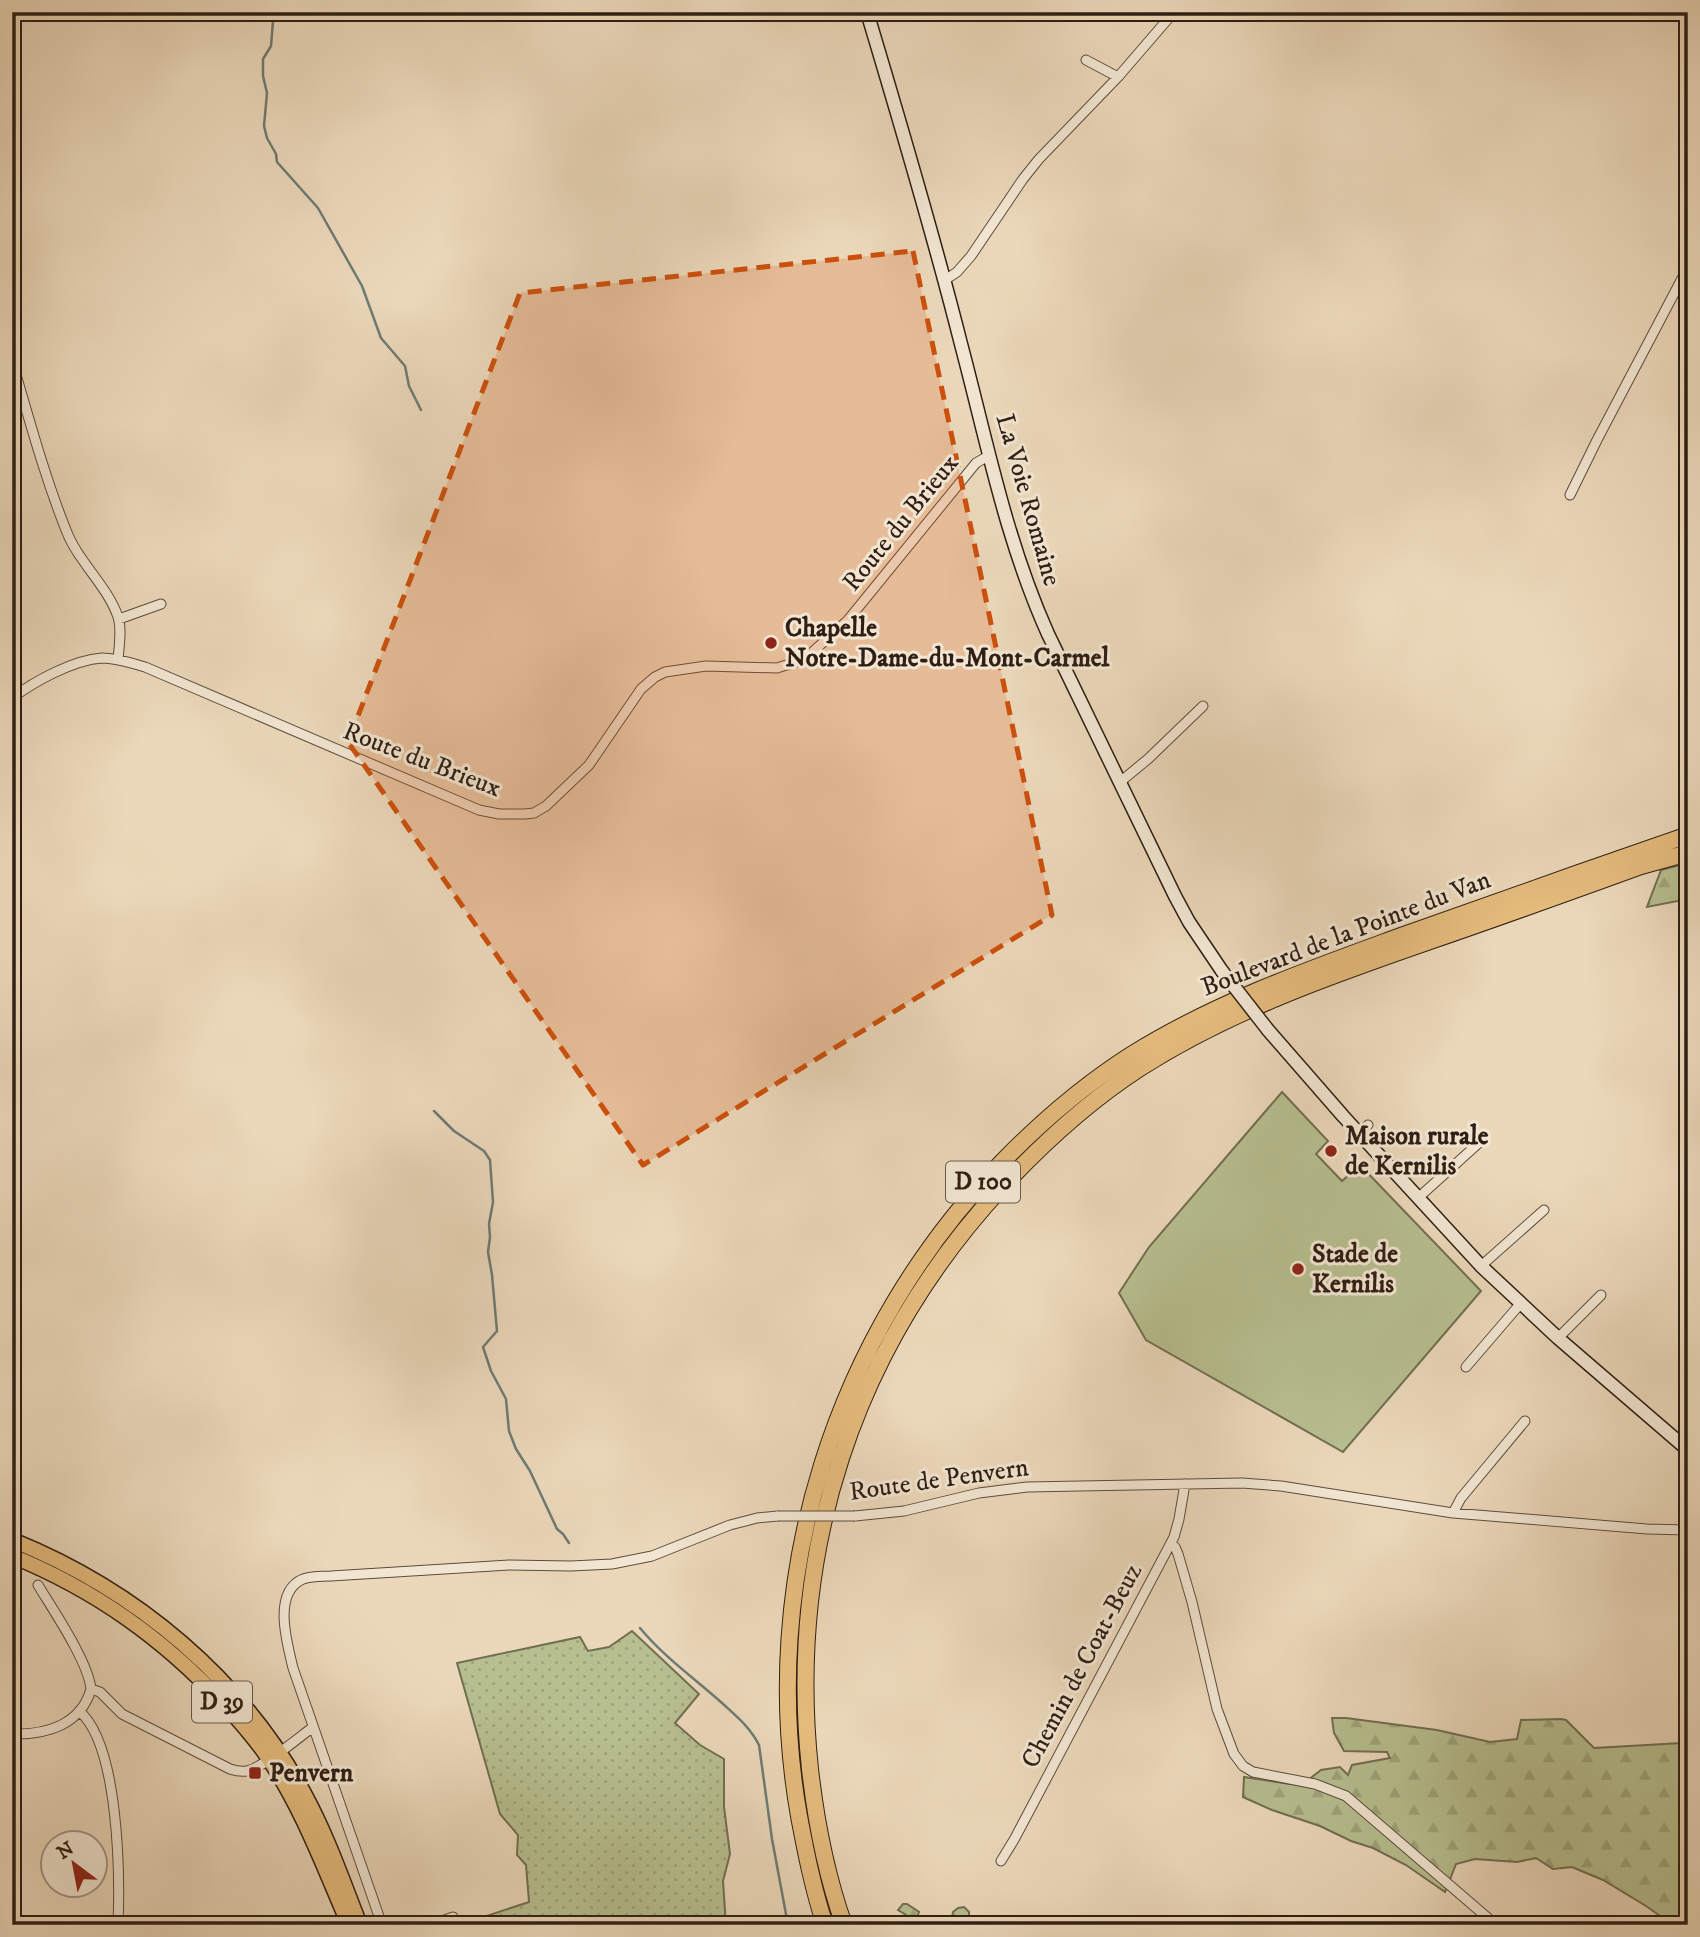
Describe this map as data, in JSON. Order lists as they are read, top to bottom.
{
  "streets": {
    "highway": ["Boulevard de la Pointe du Van", "D 100"],
    "main road": ["D 39"],
    "street": [
      "La Voie Romaine",
      "Route du Brieux",
      "Route de Penvern",
      "Chemin de Coat-Beuz"
    ]
  },
  "crossings": [
    ["La Voie Romaine", "Route du Brieux"],
    ["Route de Penvern", "Chemin de Coat-Beuz"]
  ],
  "places": {
    "other": ["Chapelle Notre-Dame-du-Mont-Carmel", "Maison rurale de Kernilis", "Stade de Kernilis"],
    "transit": ["Penvern"]
  },
  "north": "top left"
}
